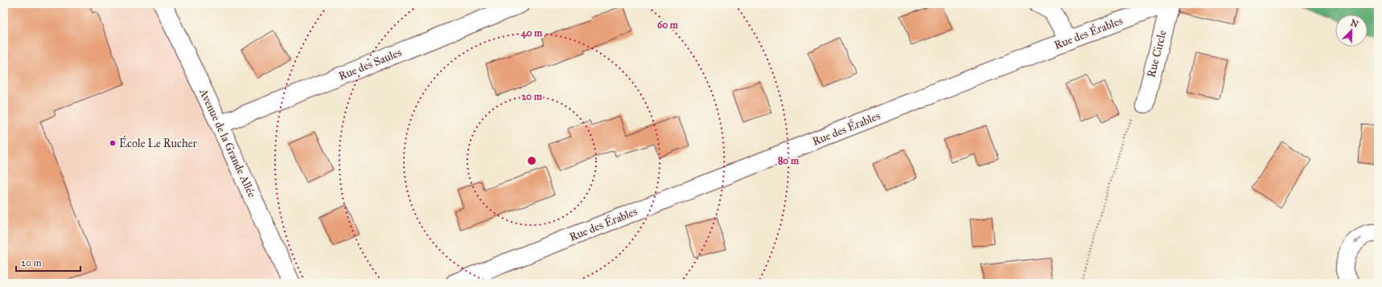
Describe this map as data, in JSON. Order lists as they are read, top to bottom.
{
  "streets": {
    "street": [
      "Rue des Érables",
      "Rue Circle",
      "Rue des Saules",
      "Avenue de la Grande Allée"
    ]
  },
  "crossings": [
    ["Rue des Saules", "Avenue de la Grande Allée"]
  ],
  "places": ["École Le Rucher"],
  "scale_bar": "20 m",
  "north": "top right",
  "rings": [
    "60 m",
    "40 m",
    "20 m",
    "80 m"
  ]
}
